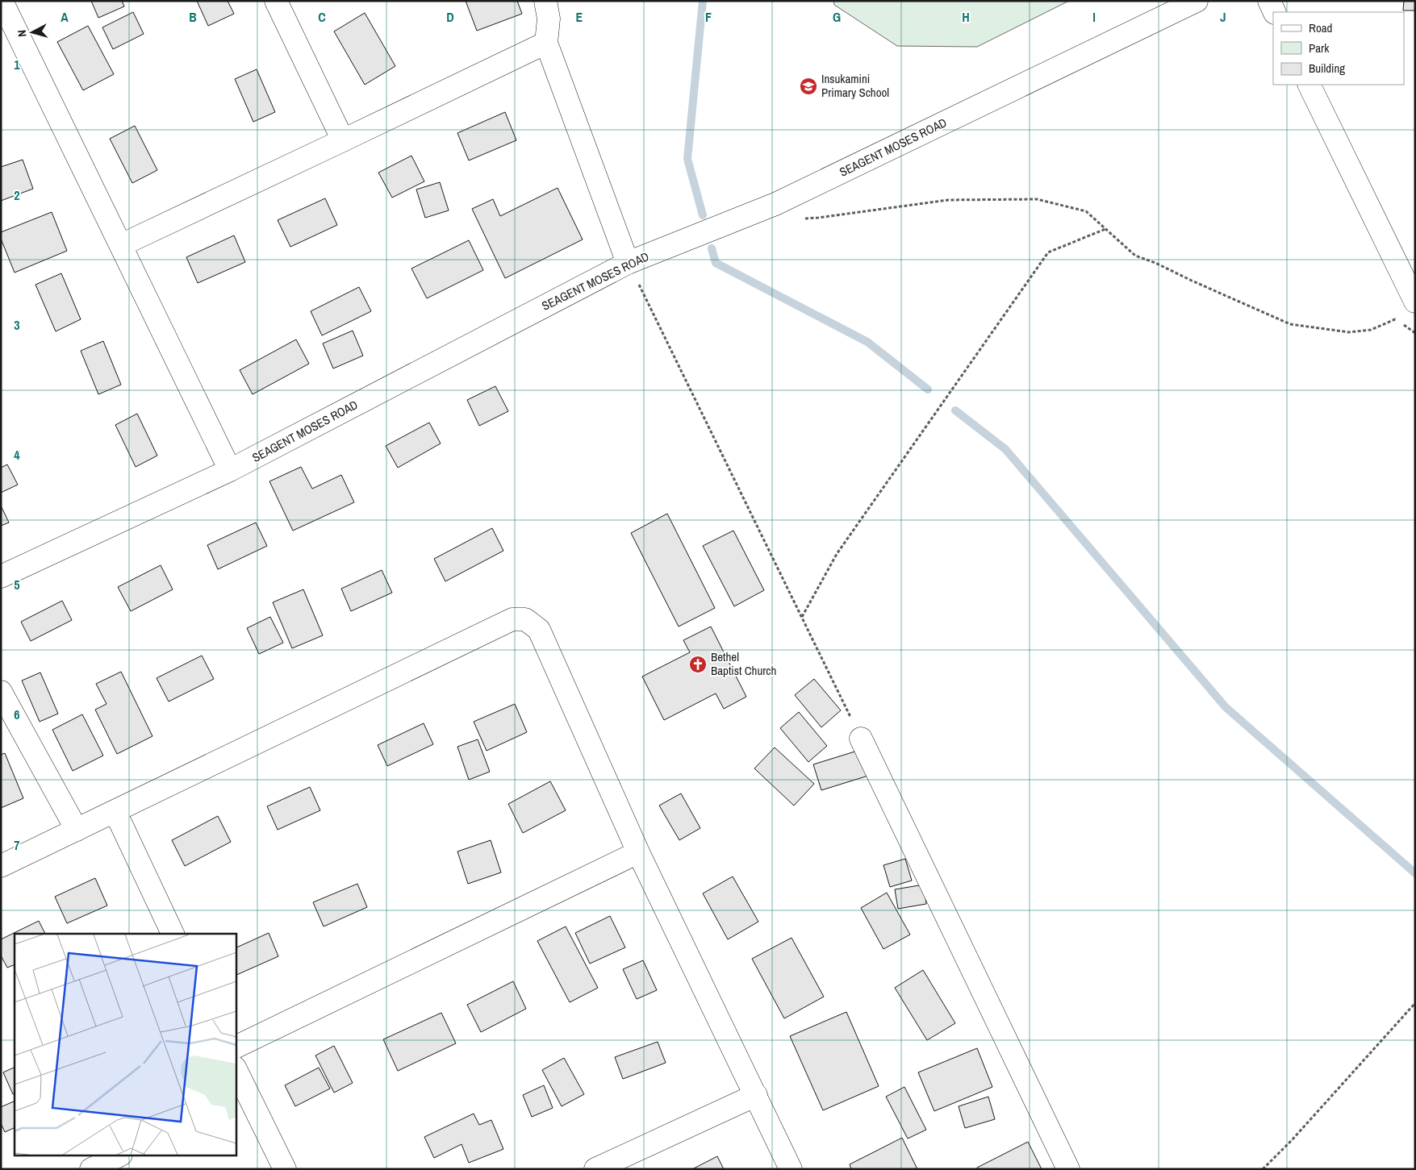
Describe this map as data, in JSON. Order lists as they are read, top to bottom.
{
  "streets": {
    "street": ["SEAGENT MOSES ROAD"]
  },
  "places": {
    "school or university": ["Insukamini Primary School"],
    "church": ["Bethel Baptist Church"]
  },
  "legend": ["Road", "Park", "Building"],
  "north": "left",
  "grid": {
    "columns": [
      "A",
      "B",
      "C",
      "D",
      "E",
      "F",
      "G",
      "H",
      "I",
      "J"
    ],
    "rows": [
      "1",
      "2",
      "3",
      "4",
      "5",
      "6",
      "7"
    ]
  }
}
